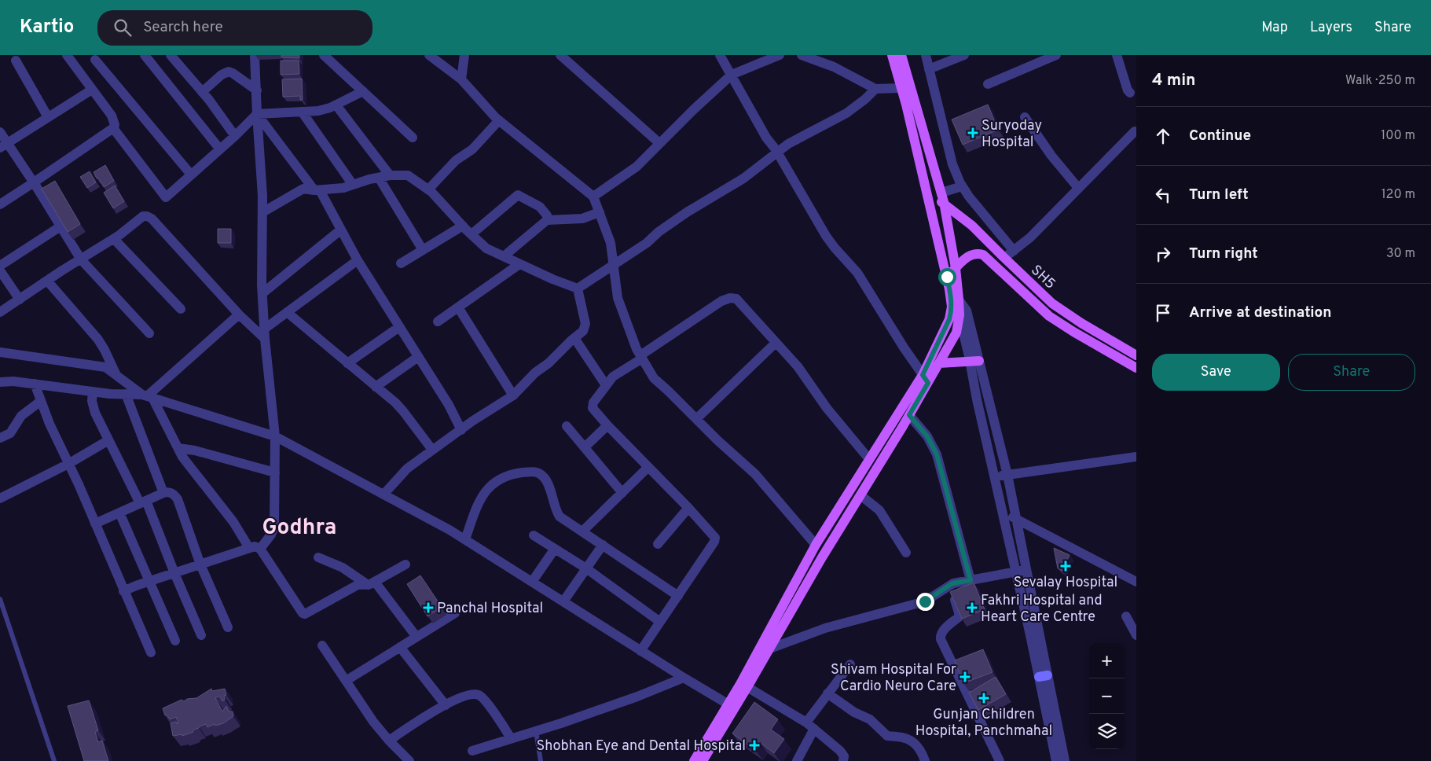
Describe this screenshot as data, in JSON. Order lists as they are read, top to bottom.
{
  "streets": {
    "main road": ["SH5"]
  },
  "districts": ["Godhra"],
  "places": {
    "health": [
      "Suryoday Hospital",
      "Sevalay Hospital",
      "Panchal Hospital",
      "Fakhri Hospital and Heart Care Centre",
      "Shivam Hospital For Cardio Neuro Care",
      "Gunjan Children Hospital, Panchmahal",
      "Shobhan Eye and Dental Hospital"
    ]
  },
  "page": {
    "header": "Kartio",
    "search": "Search here",
    "nav": ["Map", "Layers", "Share"],
    "heading": ["4 min", "Walk · 250 m"],
    "list": [
      ["Continue", "100 m"],
      ["Turn left", "120 m"],
      ["Turn right", "30 m"],
      "Arrive at destination"
    ],
    "buttons": ["Save", "Share"],
    "map_buttons": ["+", "−"]
  }
}
